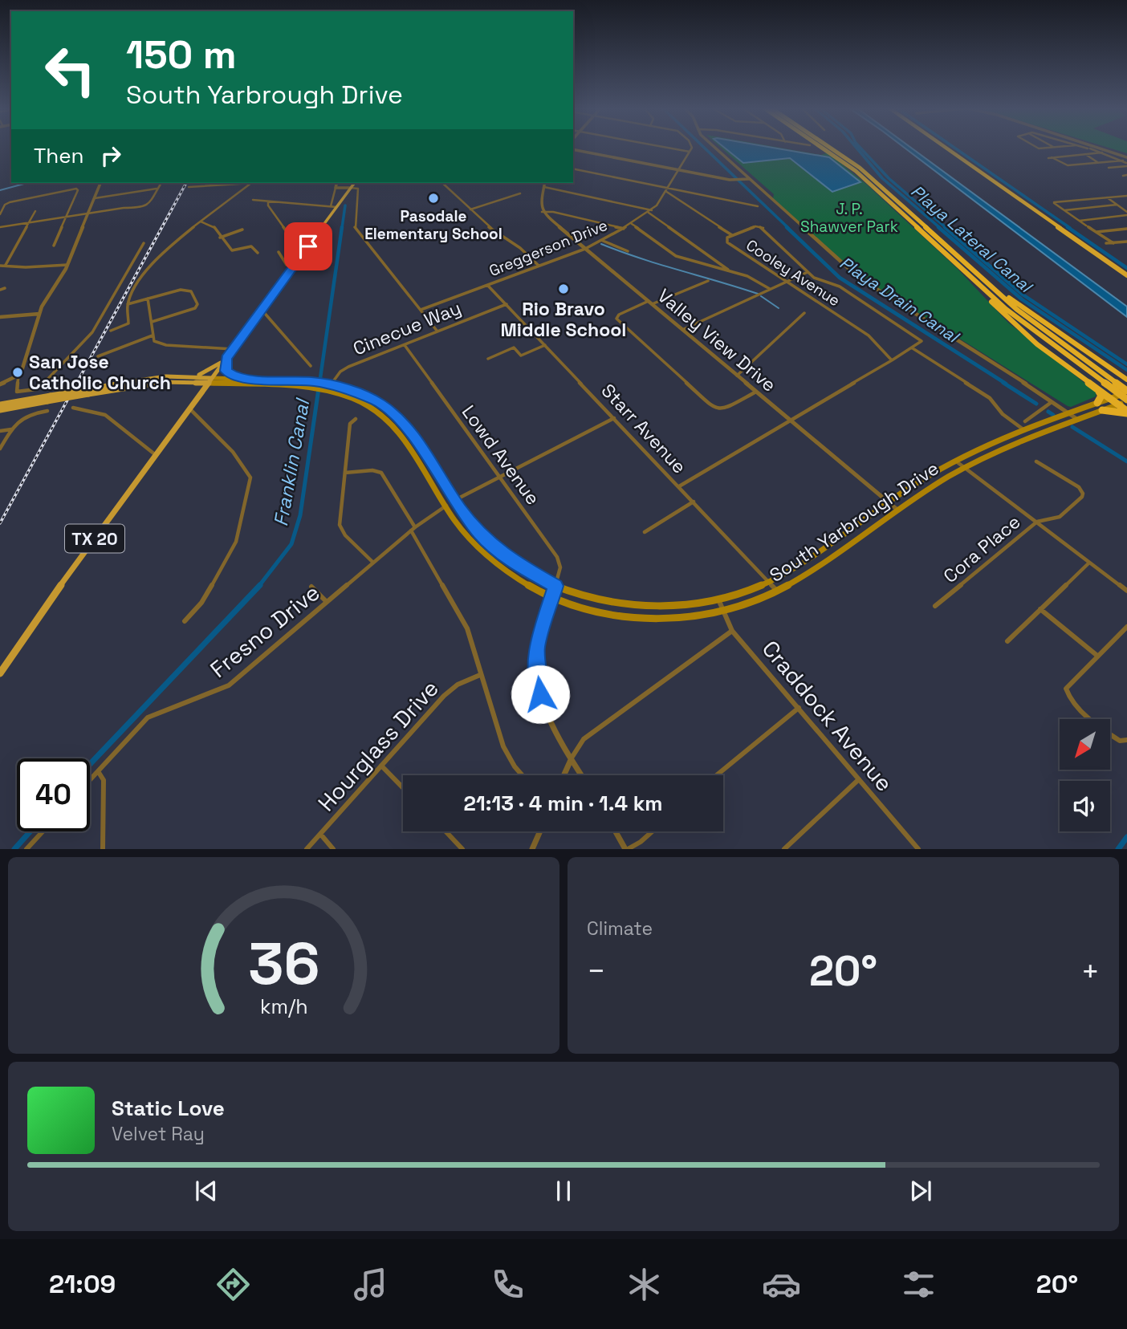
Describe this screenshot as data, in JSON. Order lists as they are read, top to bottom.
{
  "streets": {
    "main road": ["South Yarbrough Drive", "TX 20"],
    "street": [
      "Greggerson Drive",
      "Cooley Avenue",
      "Cinecue Way",
      "Valley View Drive",
      "Starr Avenue",
      "Lowd Avenue",
      "Cora Place",
      "Fresno Drive",
      "Craddock Avenue",
      "Hourglass Drive"
    ]
  },
  "crossings": [
    ["Greggerson Drive", "Cooley Avenue"],
    ["Greggerson Drive", "Valley View Drive"],
    ["Greggerson Drive", "Starr Avenue"],
    ["Cinecue Way", "Starr Avenue"],
    ["Cinecue Way", "Lowd Avenue"],
    ["Cinecue Way", "South Yarbrough Drive"],
    ["Valley View Drive", "South Yarbrough Drive"],
    ["Starr Avenue", "South Yarbrough Drive"],
    ["Lowd Avenue", "South Yarbrough Drive"],
    ["South Yarbrough Drive", "TX 20"],
    ["South Yarbrough Drive", "Fresno Drive"],
    ["South Yarbrough Drive", "Craddock Avenue"]
  ],
  "water": ["Playa Lateral Canal", "Playa Drain Canal", "Franklin Canal"],
  "parks": ["J. P. Shawver Park"],
  "places": ["Pasodale Elementary School", "Rio Bravo Middle School", "San Jose Catholic Church"],
  "north": "bottom left",
  "page": {
    "turn": ["150 m", "South Yarbrough Drive"],
    "then": "Then",
    "limit": "40",
    "trip": "21:13 · 4 min · 1.4 km",
    "tile": "Climate",
    "heat": ["−", "20°", "+"],
    "song": ["Static Love", "Velvet Ray"],
    "tabs": ["21:09", "20°"],
    "gauge": ["36", "km/h"]
  }
}
